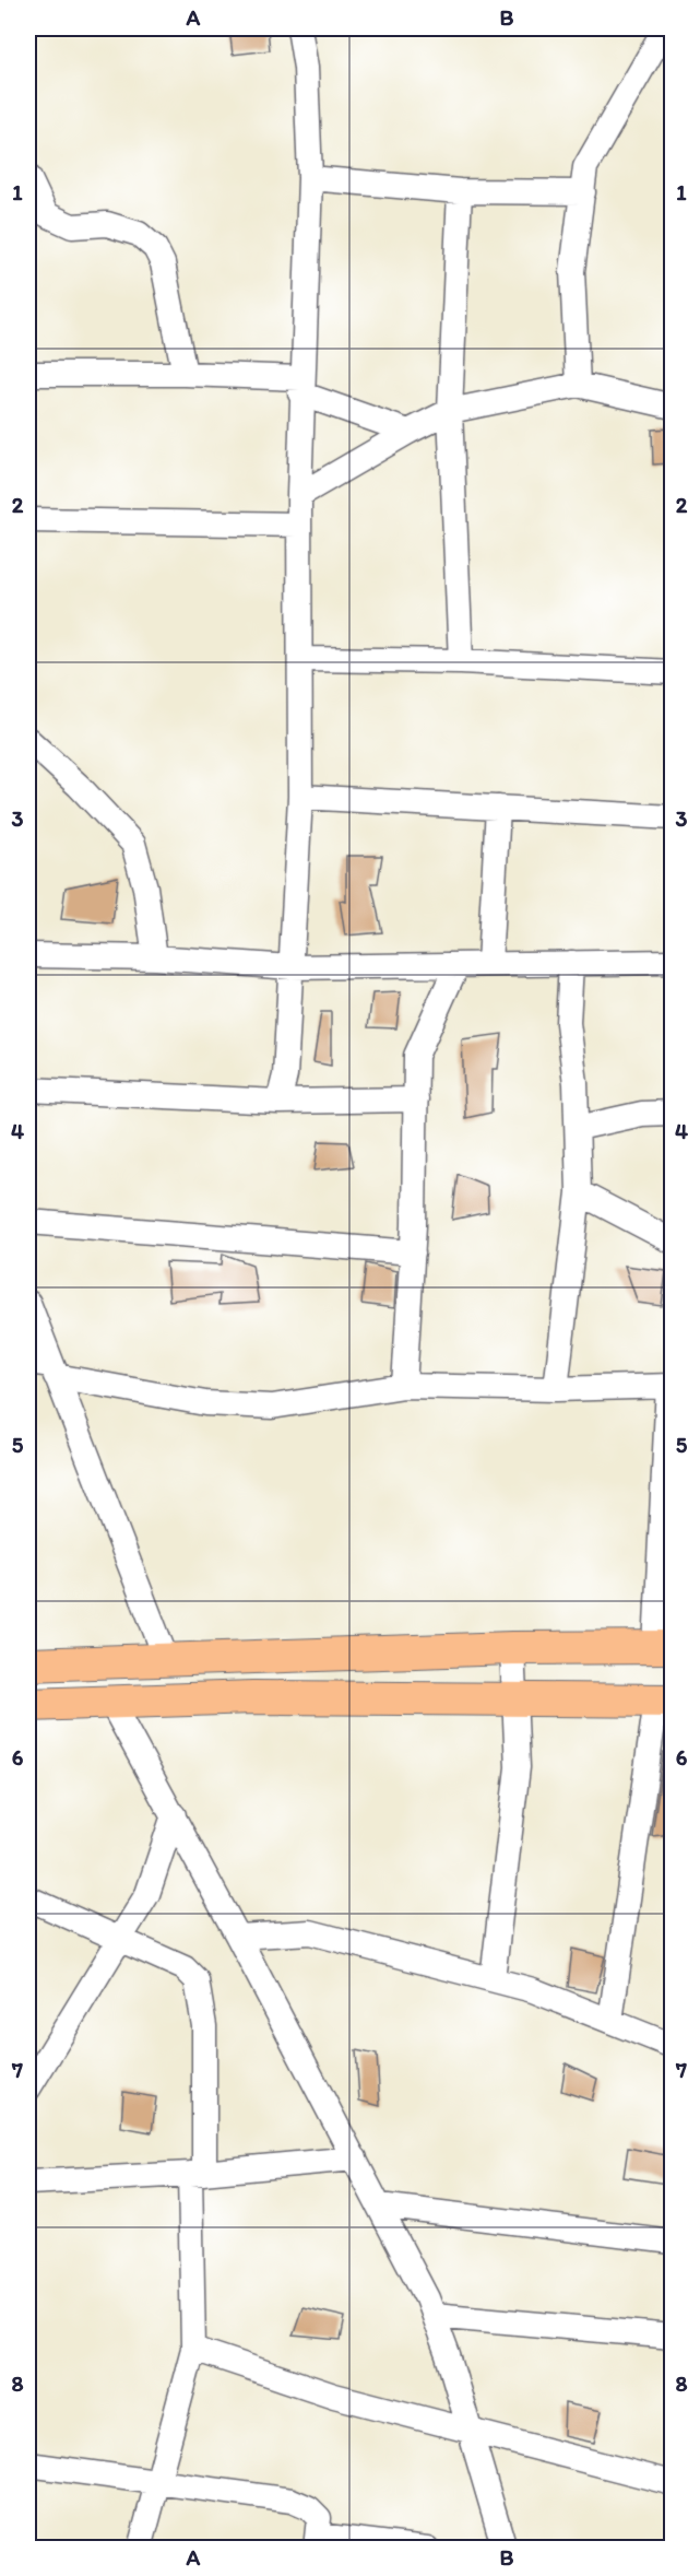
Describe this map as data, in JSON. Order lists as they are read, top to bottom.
{
  "grid": {
    "columns": ["A", "B"],
    "rows": [
      "1",
      "2",
      "3",
      "4",
      "5",
      "6",
      "7",
      "8"
    ]
  }
}
